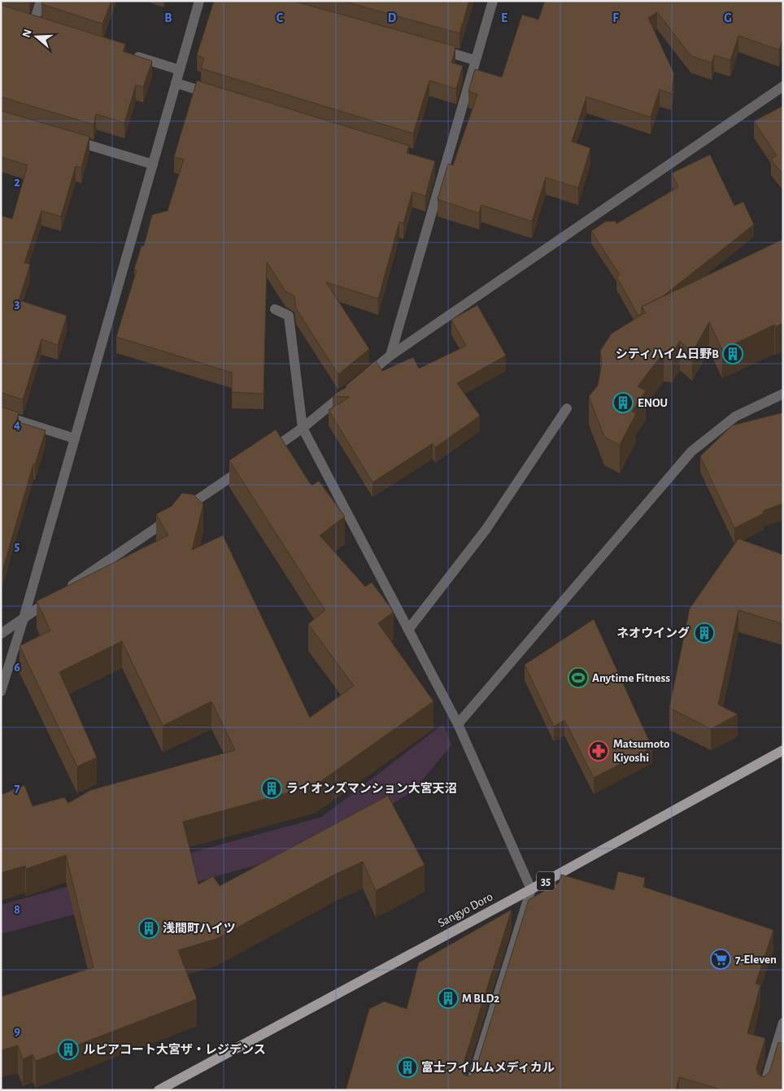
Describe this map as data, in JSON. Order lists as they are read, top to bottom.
{
  "streets": {
    "main road": ["35", "Sangyo Doro"]
  },
  "places": {
    "building": [
      "シティハイム日野B",
      "ENOU",
      "ネオウイング",
      "ライオンズマンション大宮天沼",
      "浅間町ハイツ",
      "M BLD2",
      "ルピアコート大宮ザ・レジデンス",
      "富士フイルムメディカル"
    ],
    "sports": ["Anytime Fitness"],
    "pharmacy": ["Matsumoto Kiyoshi"],
    "supermarket": ["7-Eleven"]
  },
  "north": "left",
  "grid": {
    "columns": [
      "B",
      "C",
      "D",
      "E",
      "F",
      "G"
    ],
    "rows": [
      "2",
      "3",
      "4",
      "5",
      "6",
      "7",
      "8",
      "9"
    ]
  }
}
